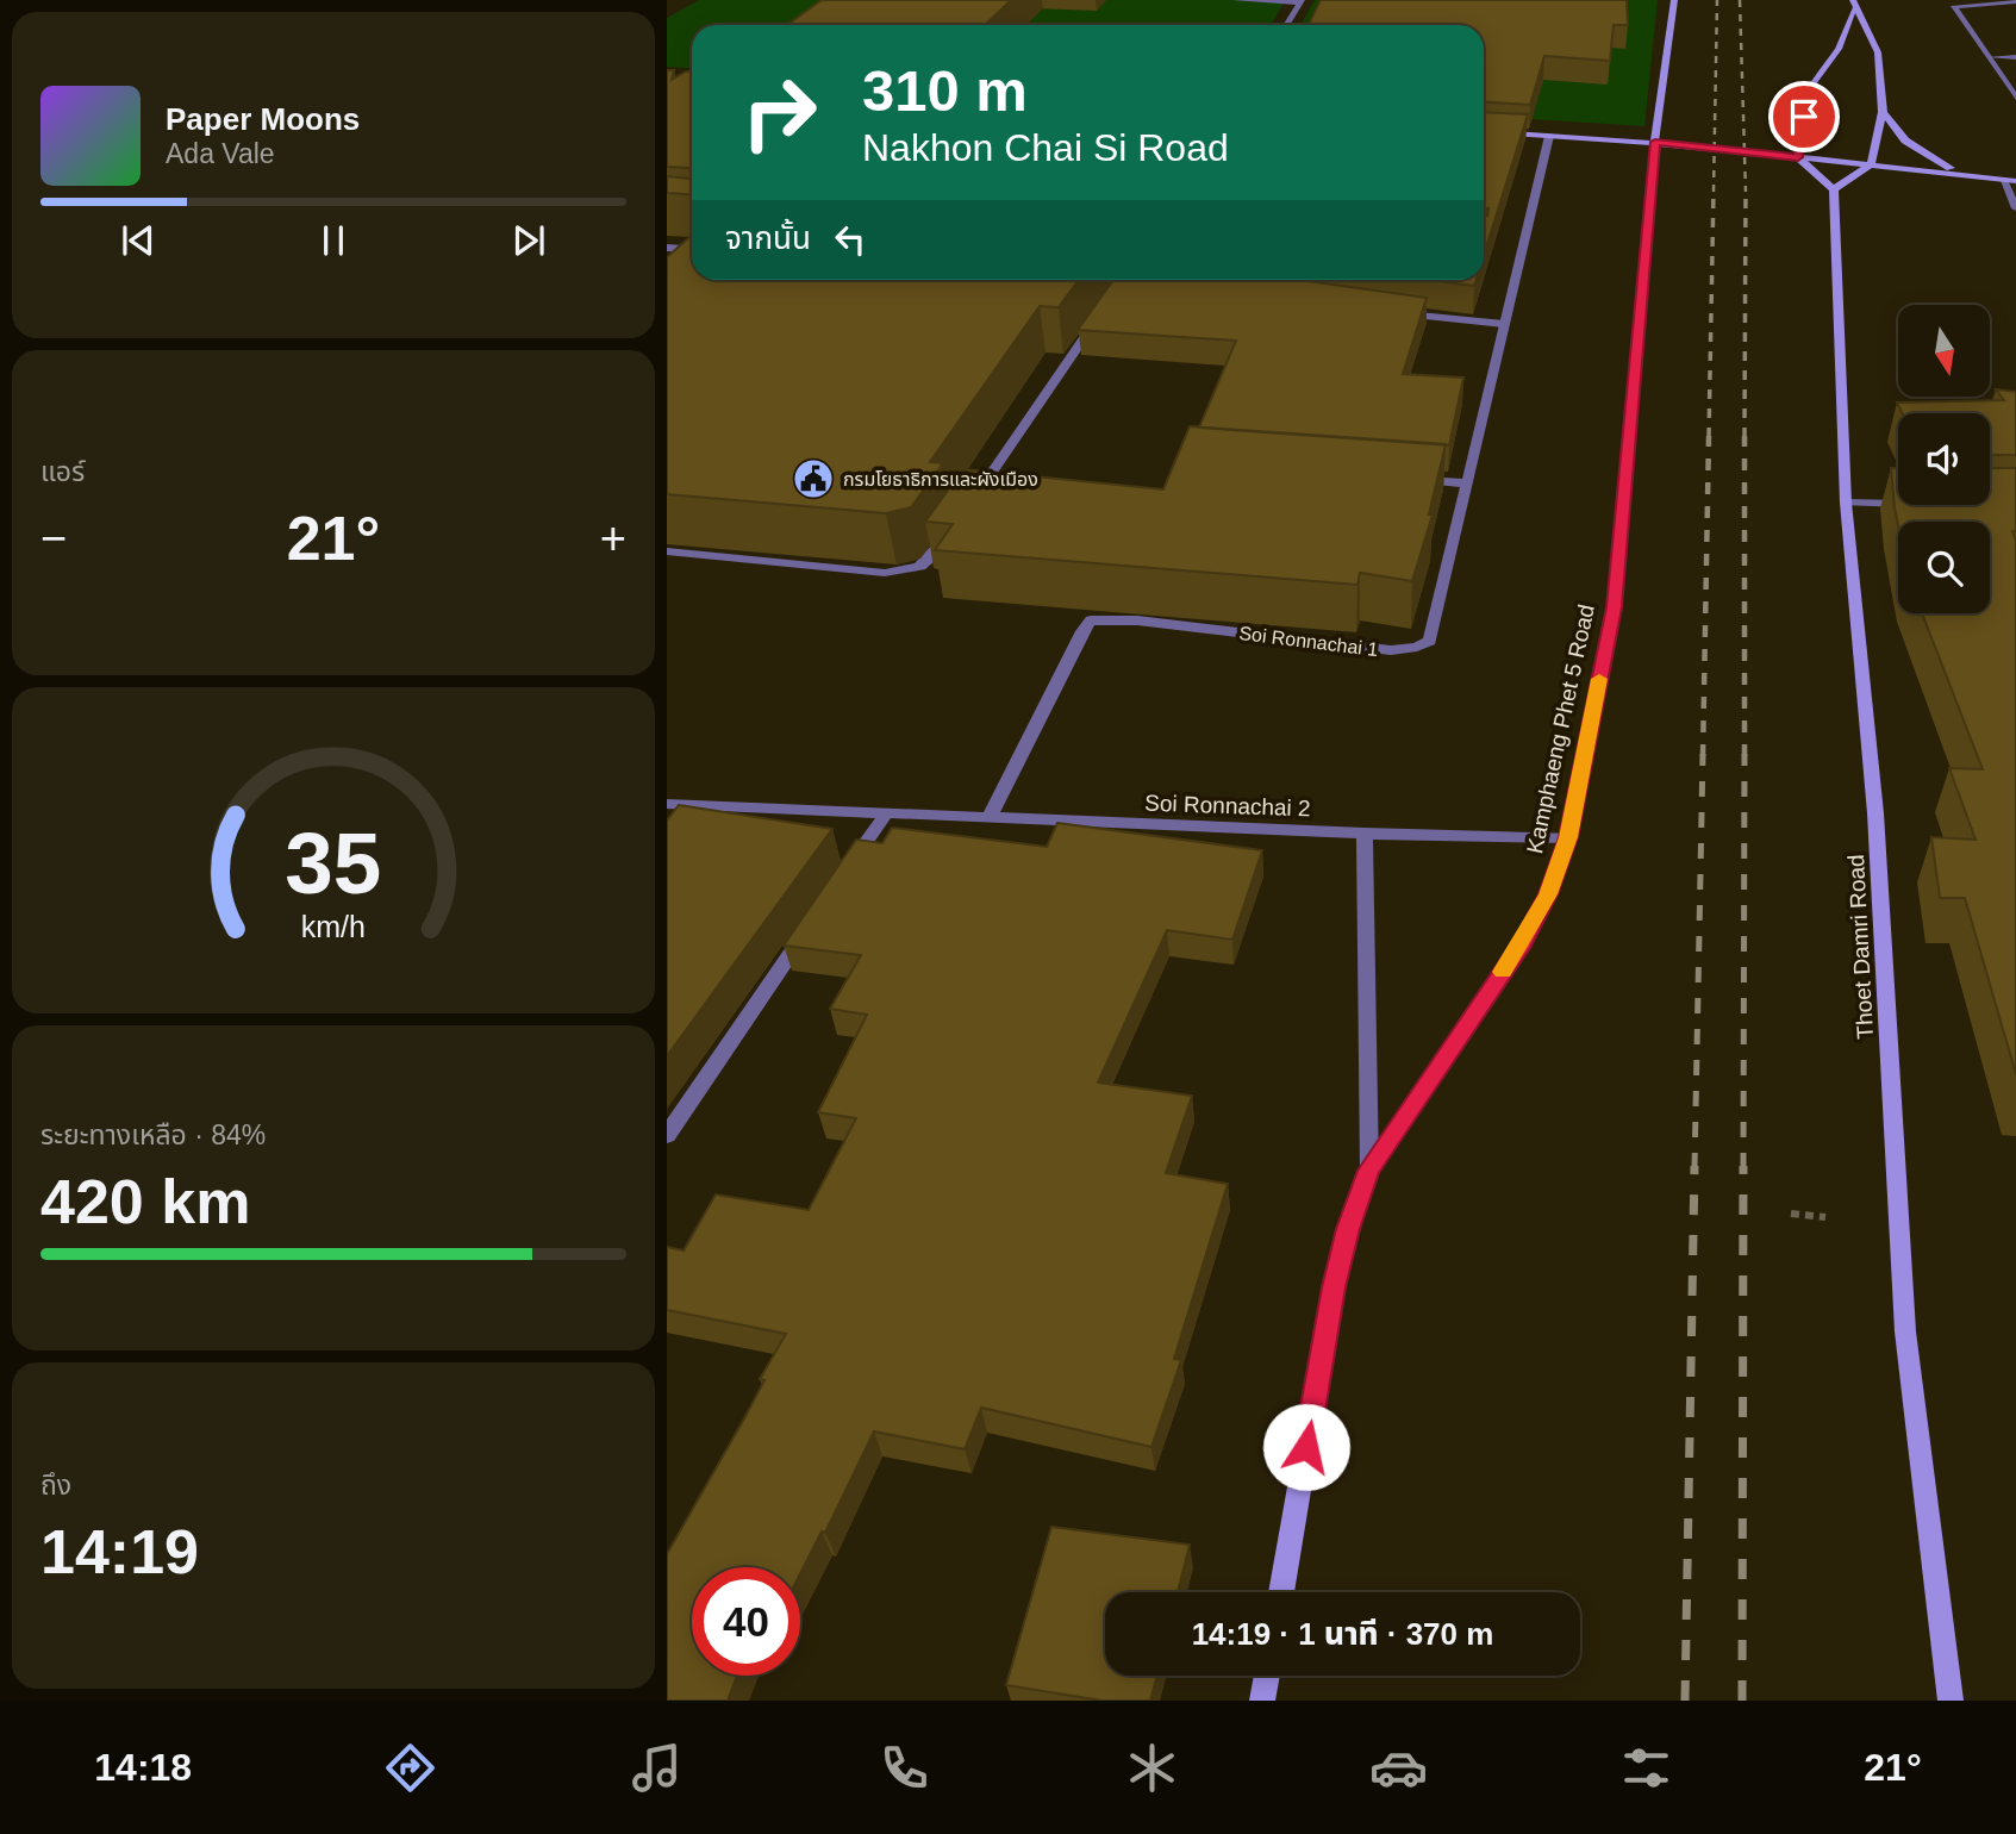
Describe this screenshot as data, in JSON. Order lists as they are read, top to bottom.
{
  "streets": {
    "street": [
      "Soi Ronnachai 1",
      "Kamphaeng Phet 5 Road",
      "Soi Ronnachai 2",
      "Thoet Damri Road"
    ]
  },
  "crossings": [
    ["Soi Ronnachai 1", "Soi Ronnachai 2"],
    ["Kamphaeng Phet 5 Road", "Soi Ronnachai 2"]
  ],
  "places": {
    "public building": ["กรมโยธาธิการและผังเมือง"]
  },
  "north": "bottom",
  "page": {
    "turn": ["310 m", "Nakhon Chai Si Road"],
    "song": ["Paper Moons", "Ada Vale"],
    "then": "จากนั้น",
    "tile": [
      "แอร์",
      ["ระยะทางเหลือ · 84%", "420 km"],
      ["ถึง", "14:19"]
    ],
    "heat": ["−", "21°", "+"],
    "limit": "40",
    "trip": "14:19 · 1 นาที · 370 m",
    "tabs": ["14:18", "21°"],
    "gauge": ["35", "km/h"]
  }
}
